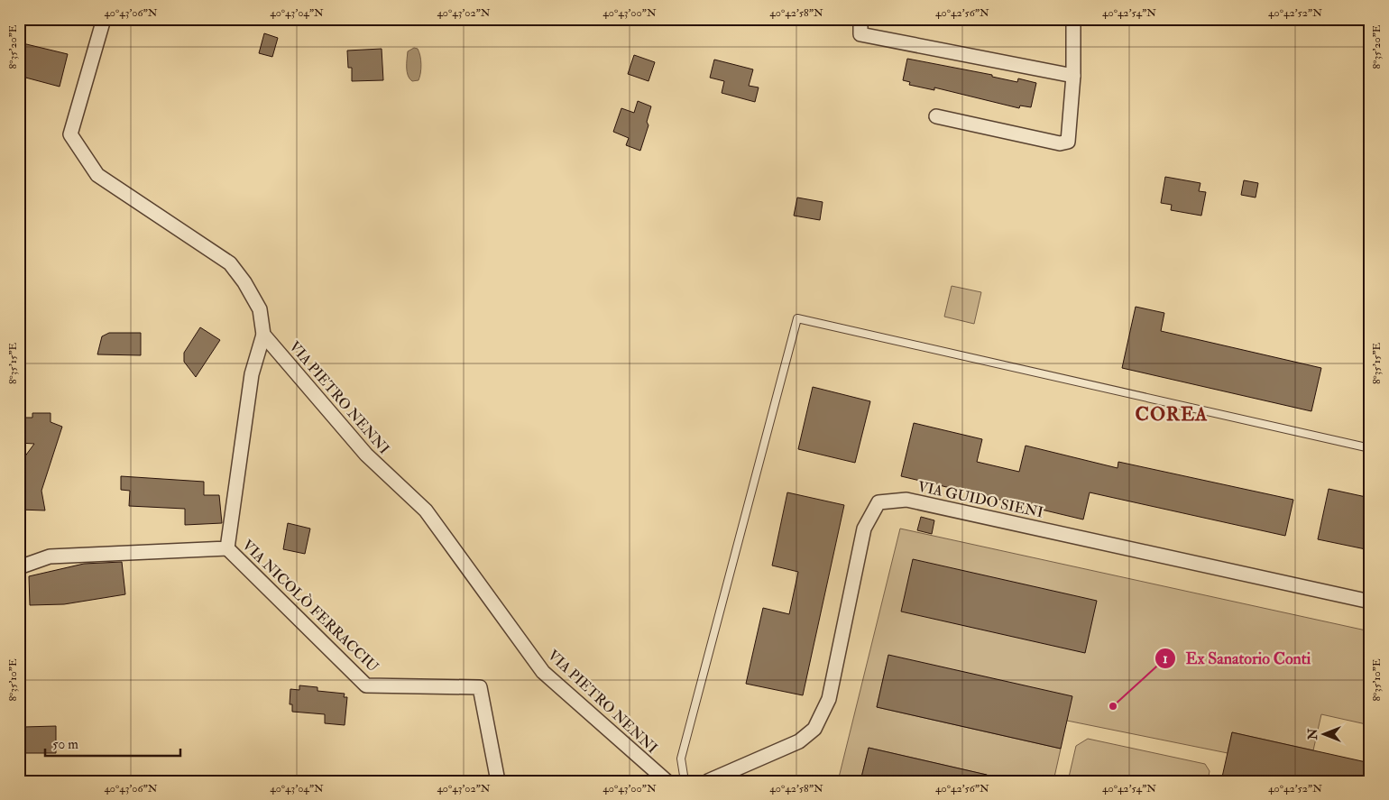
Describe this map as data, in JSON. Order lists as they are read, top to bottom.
{
  "streets": {
    "street": ["VIA PIETRO NENNI", "VIA GUIDO SIENI", "VIA NICOLÒ FERRACCIU"]
  },
  "crossings": [
    ["VIA PIETRO NENNI", "VIA NICOLÒ FERRACCIU"]
  ],
  "districts": ["COREA"],
  "places": ["Ex Sanatorio Conti"],
  "scale_bar": "50 m",
  "north": "left",
  "coordinates": [
    "40°43'06\"N",
    "40°43'04\"N",
    "40°43'02\"N",
    "40°43'00\"N",
    "40°42'58\"N",
    "40°42'56\"N",
    "40°42'54\"N",
    "40°42'52\"N",
    "8°35'20\"E",
    "8°35'15\"E",
    "8°35'10\"E"
  ]
}
